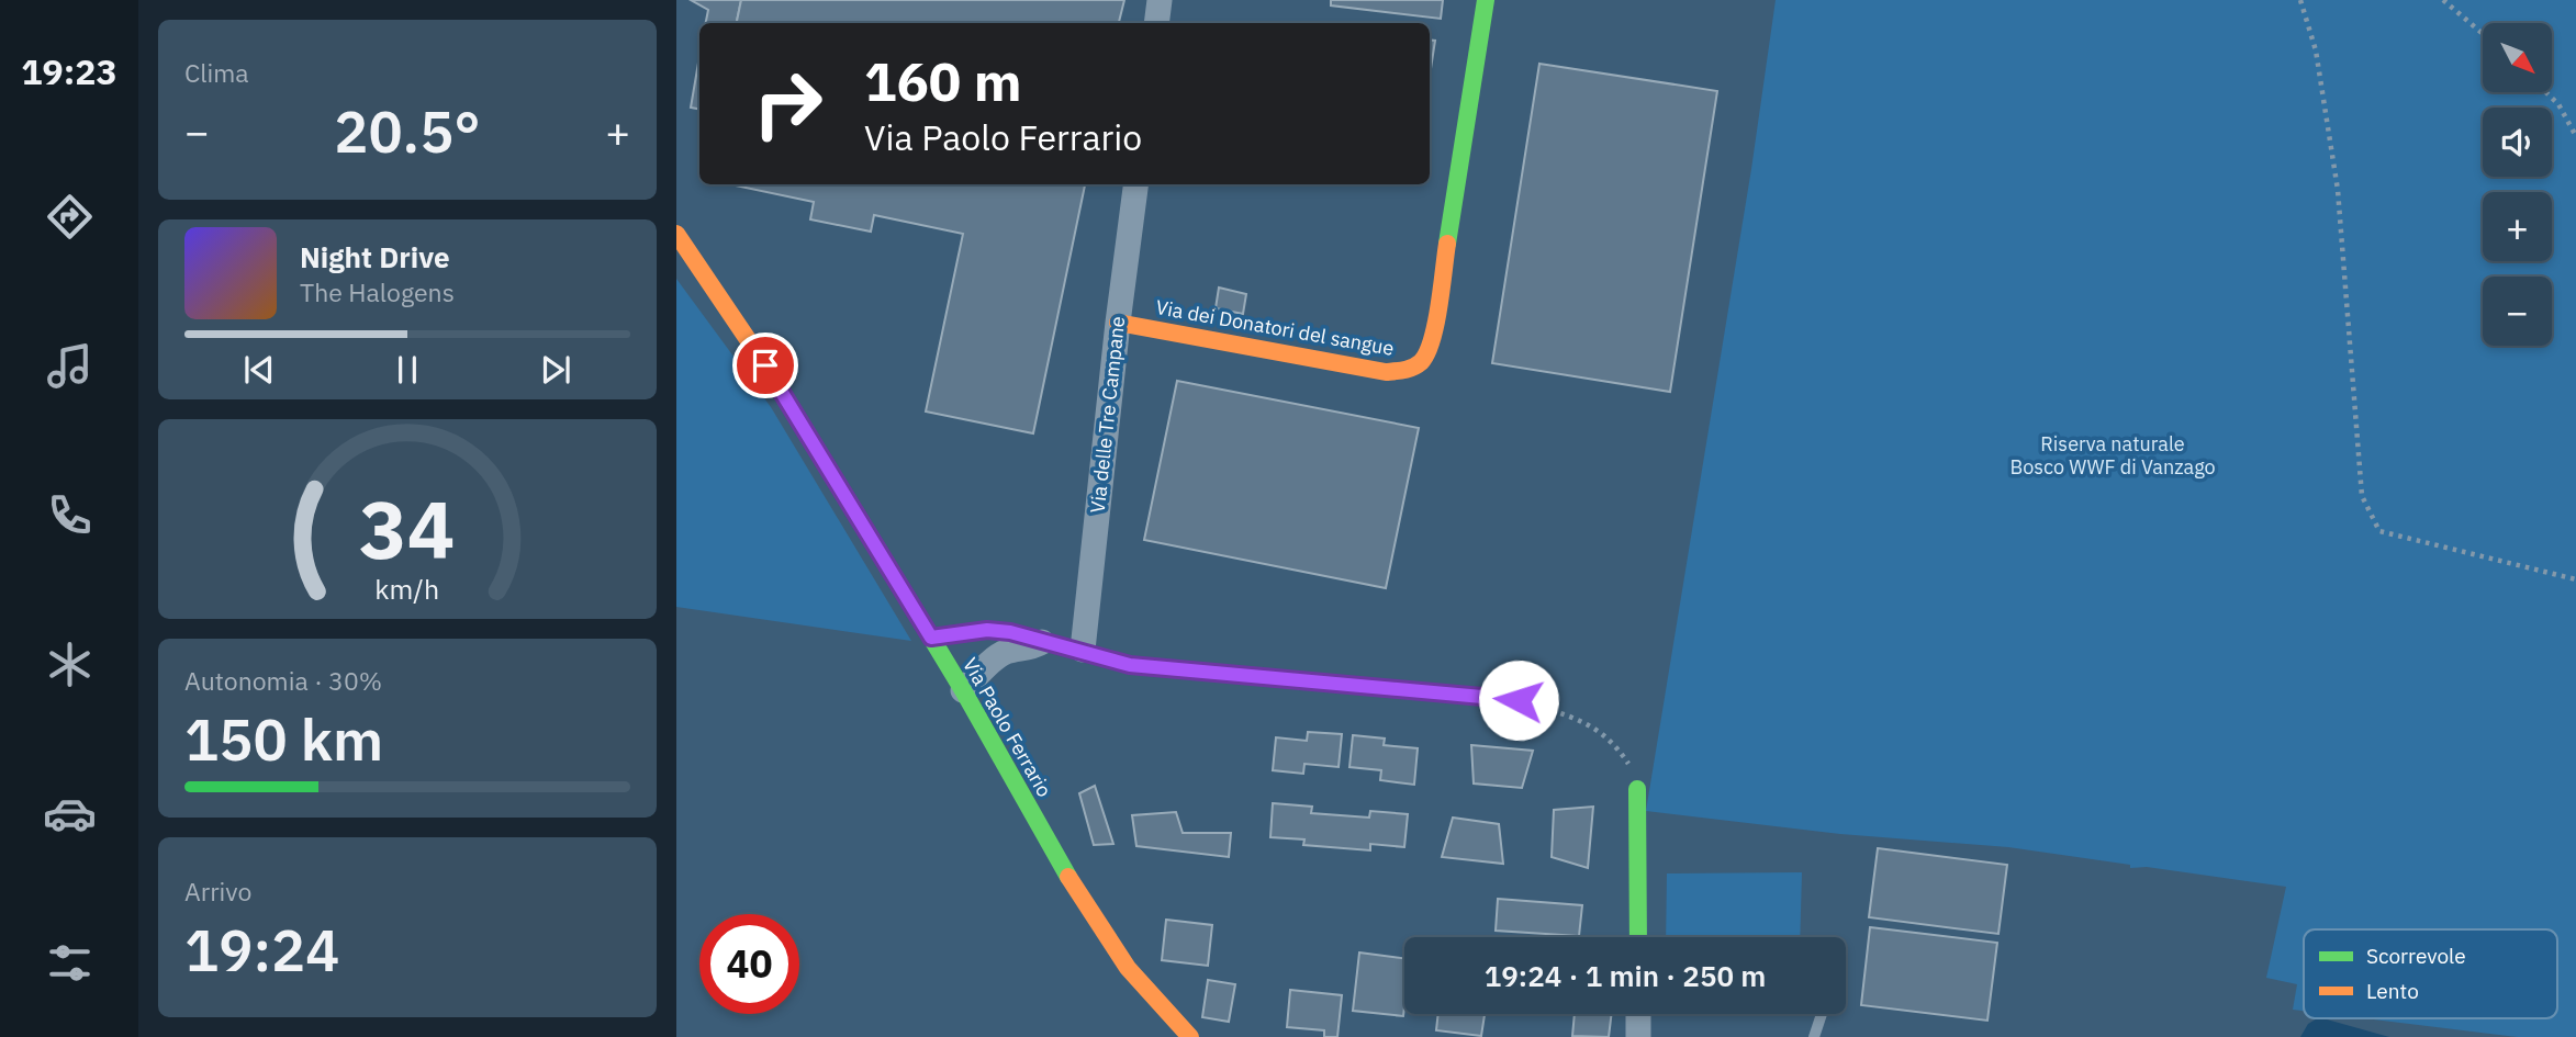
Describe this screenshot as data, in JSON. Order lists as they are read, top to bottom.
{
  "streets": {
    "street": ["Via dei Donatori del sangue", "Via delle Tre Campane", "Via Paolo Ferrario"]
  },
  "crossings": [
    ["Via dei Donatori del sangue", "Via delle Tre Campane"]
  ],
  "parks": ["Riserva naturale Bosco WWF di Vanzago"],
  "legend": ["Scorrevole", "Lento"],
  "north": "bottom right",
  "page": {
    "tabs": "19:23",
    "tile": [
      "Clima",
      ["Autonomia · 30%", "150 km"],
      ["Arrivo", "19:24"]
    ],
    "map_buttons": ["+", "−"],
    "turn": ["160 m", "Via Paolo Ferrario"],
    "heat": ["−", "20.5°", "+"],
    "song": ["Night Drive", "The Halogens"],
    "limit": "40",
    "trip": "19:24 · 1 min · 250 m",
    "gauge": ["34", "km/h"]
  }
}
